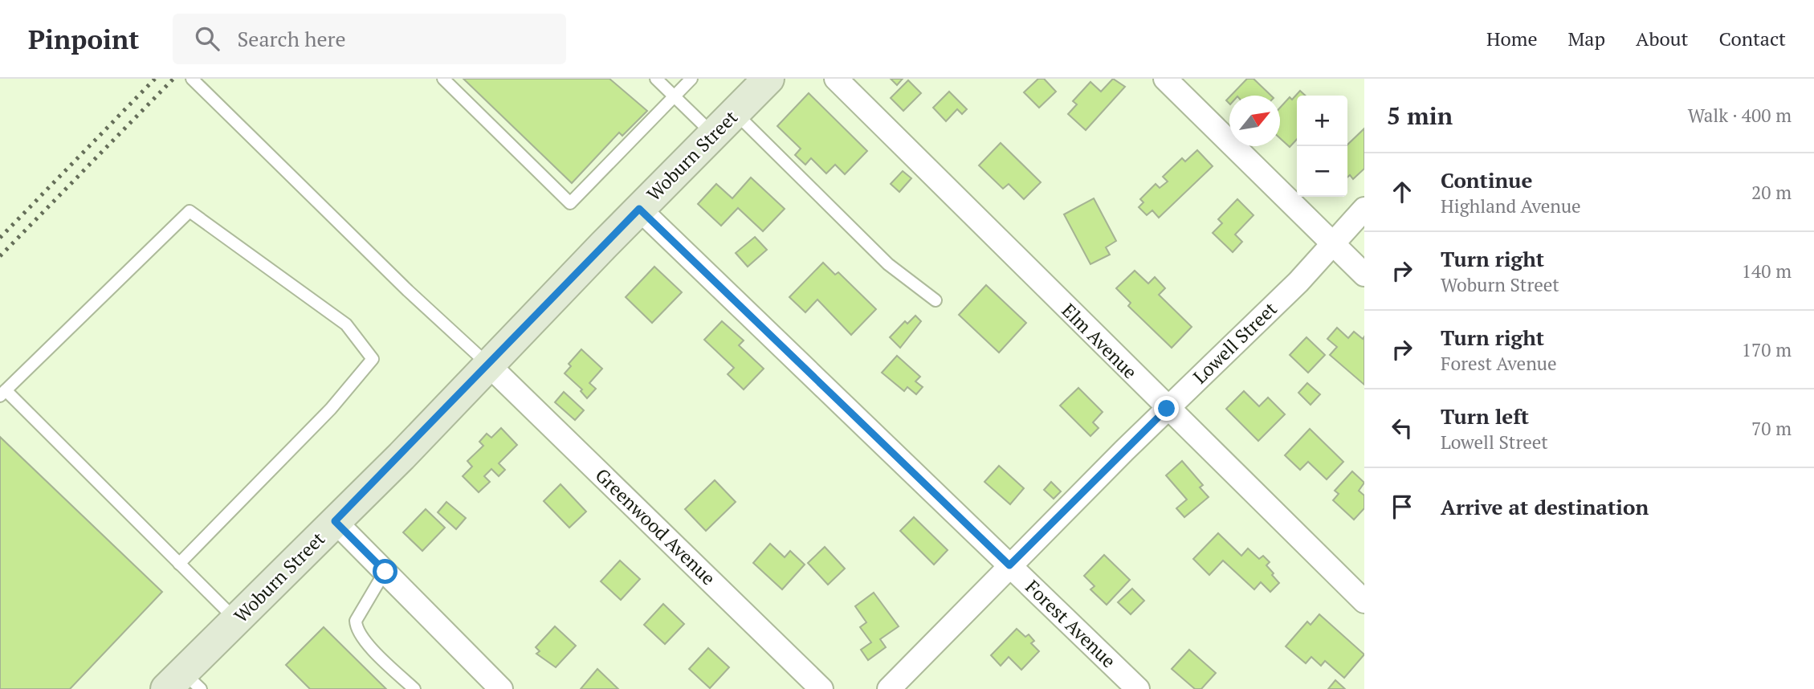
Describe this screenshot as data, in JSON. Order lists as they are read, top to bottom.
{
  "streets": {
    "main road": ["Woburn Street"],
    "street": [
      "Elm Avenue",
      "Lowell Street",
      "Greenwood Avenue",
      "Forest Avenue"
    ]
  },
  "crossings": [
    ["Woburn Street", "Greenwood Avenue"],
    ["Woburn Street", "Forest Avenue"],
    ["Elm Avenue", "Lowell Street"],
    ["Lowell Street", "Forest Avenue"]
  ],
  "north": "top right",
  "page": {
    "header": "Pinpoint",
    "search": "Search here",
    "nav": [
      "Home",
      "Map",
      "About",
      "Contact"
    ],
    "heading": ["5 min", "Walk · 400 m"],
    "map_buttons": ["+", "−"],
    "list": [
      ["Continue", "Highland Avenue", "20 m"],
      ["Turn right", "Woburn Street", "140 m"],
      ["Turn right", "Forest Avenue", "170 m"],
      ["Turn left", "Lowell Street", "70 m"],
      "Arrive at destination"
    ]
  }
}
